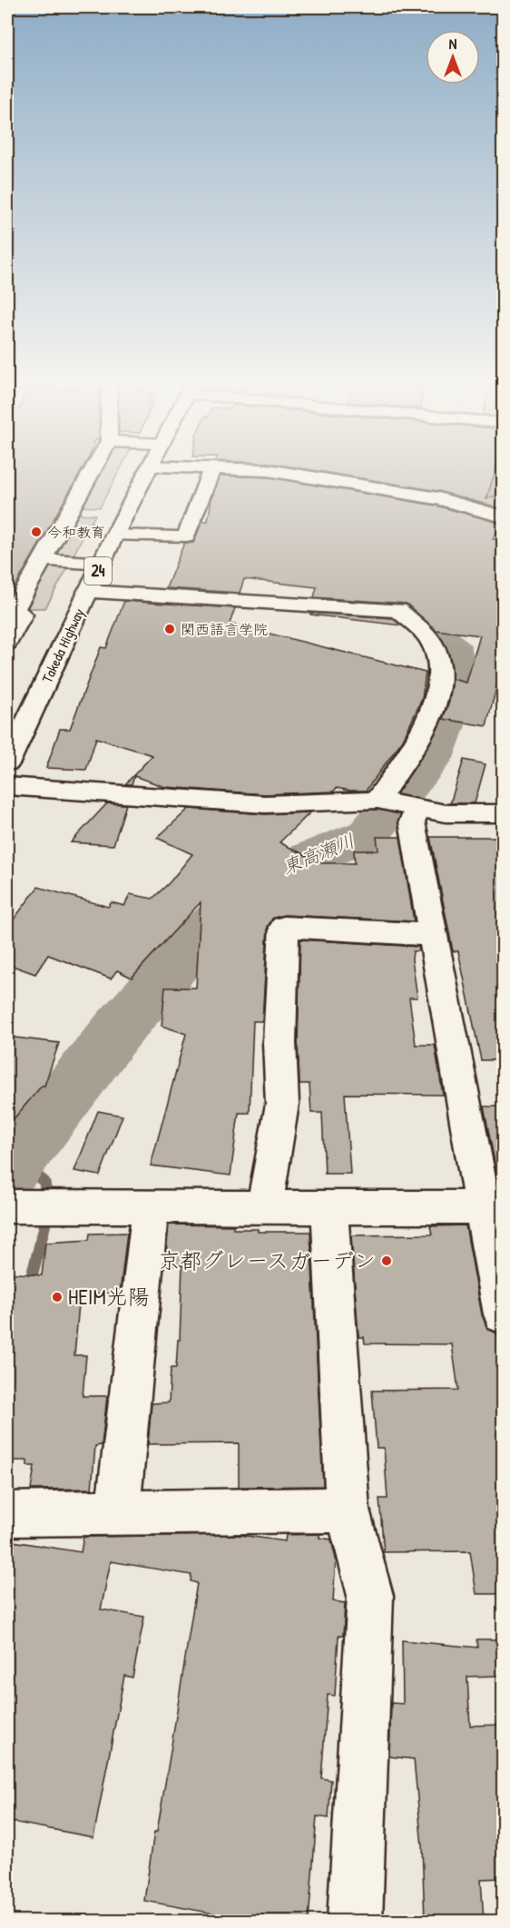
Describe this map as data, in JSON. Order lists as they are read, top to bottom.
{
  "streets": {
    "main road": ["24", "Takeda Highway"]
  },
  "water": ["東高瀬川"],
  "places": [
    "今和教育",
    "関西語言学院",
    "京都グレースガーデン",
    "HEIM光陽"
  ],
  "north": "top"
}
